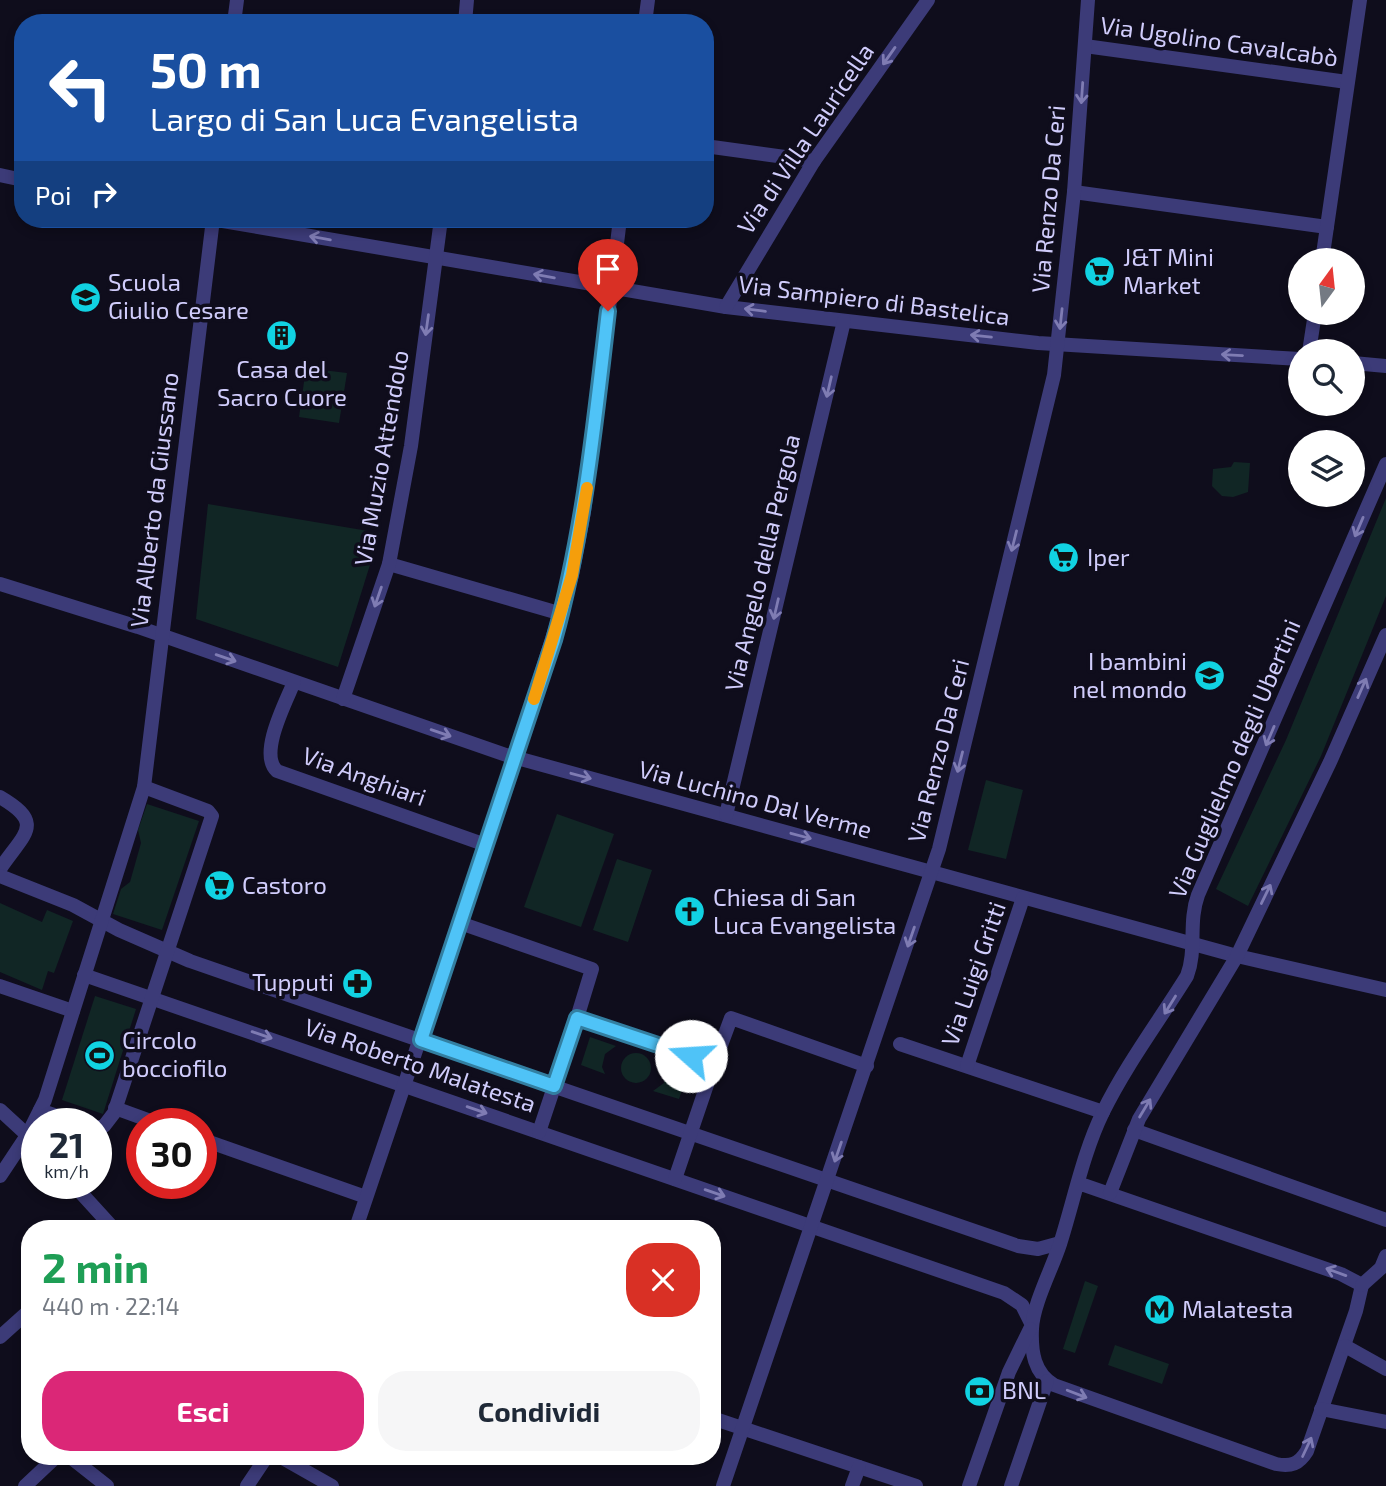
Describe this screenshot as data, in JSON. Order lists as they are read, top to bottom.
{
  "streets": {
    "street": [
      "Via Ugolino Cavalcabò",
      "Via di Villa Lauricella",
      "Via Renzo Da Ceri",
      "Via Sampiero di Bastelica",
      "Via Muzio Attendolo",
      "Via Alberto da Giussano",
      "Via Angelo della Pergola",
      "Via Guglielmo degli Ubertini",
      "Via Anghiari",
      "Via Luchino Dal Verme",
      "Via Luigi Gritti",
      "Via Roberto Malatesta"
    ]
  },
  "crossings": [
    ["Via Ugolino Cavalcabò", "Via Renzo Da Ceri"],
    ["Via di Villa Lauricella", "Via Sampiero di Bastelica"],
    ["Via Renzo Da Ceri", "Via Sampiero di Bastelica"],
    ["Via Renzo Da Ceri", "Via Luchino Dal Verme"],
    ["Via Renzo Da Ceri", "Via Roberto Malatesta"],
    ["Via Sampiero di Bastelica", "Via Muzio Attendolo"],
    ["Via Sampiero di Bastelica", "Via Angelo della Pergola"],
    ["Via Muzio Attendolo", "Via Luchino Dal Verme"],
    ["Via Alberto da Giussano", "Via Luchino Dal Verme"],
    ["Via Alberto da Giussano", "Via Roberto Malatesta"],
    ["Via Angelo della Pergola", "Via Luchino Dal Verme"],
    ["Via Guglielmo degli Ubertini", "Via Luchino Dal Verme"],
    ["Via Guglielmo degli Ubertini", "Via Roberto Malatesta"],
    ["Via Anghiari", "Via Luchino Dal Verme"],
    ["Via Luchino Dal Verme", "Via Luigi Gritti"]
  ],
  "one_way": [
    "Via di Villa Lauricella",
    "Via Renzo Da Ceri",
    "Via Sampiero di Bastelica",
    "Via Muzio Attendolo",
    "Via Angelo della Pergola",
    "Via Luchino Dal Verme"
  ],
  "places": {
    "supermarket": ["J&T Mini Market", "Iper", "Castoro"],
    "school or university": ["Scuola Giulio Cesare", "I bambini nel mondo"],
    "building": ["Casa del Sacro Cuore"],
    "church": ["Chiesa di San Luca Evangelista"],
    "pharmacy": ["Tupputi"],
    "sports": ["Circolo bocciofilo"],
    "metro station": ["Malatesta"],
    "bank": ["BNL"]
  },
  "north": "top",
  "page": {
    "turn": ["50 m", "Largo di San Luca Evangelista"],
    "then": "Poi",
    "speed": "21 km/h",
    "limit": "30",
    "heading": ["2 min", "440 m · 22:14"],
    "buttons": ["Esci", "Condividi"]
  }
}
